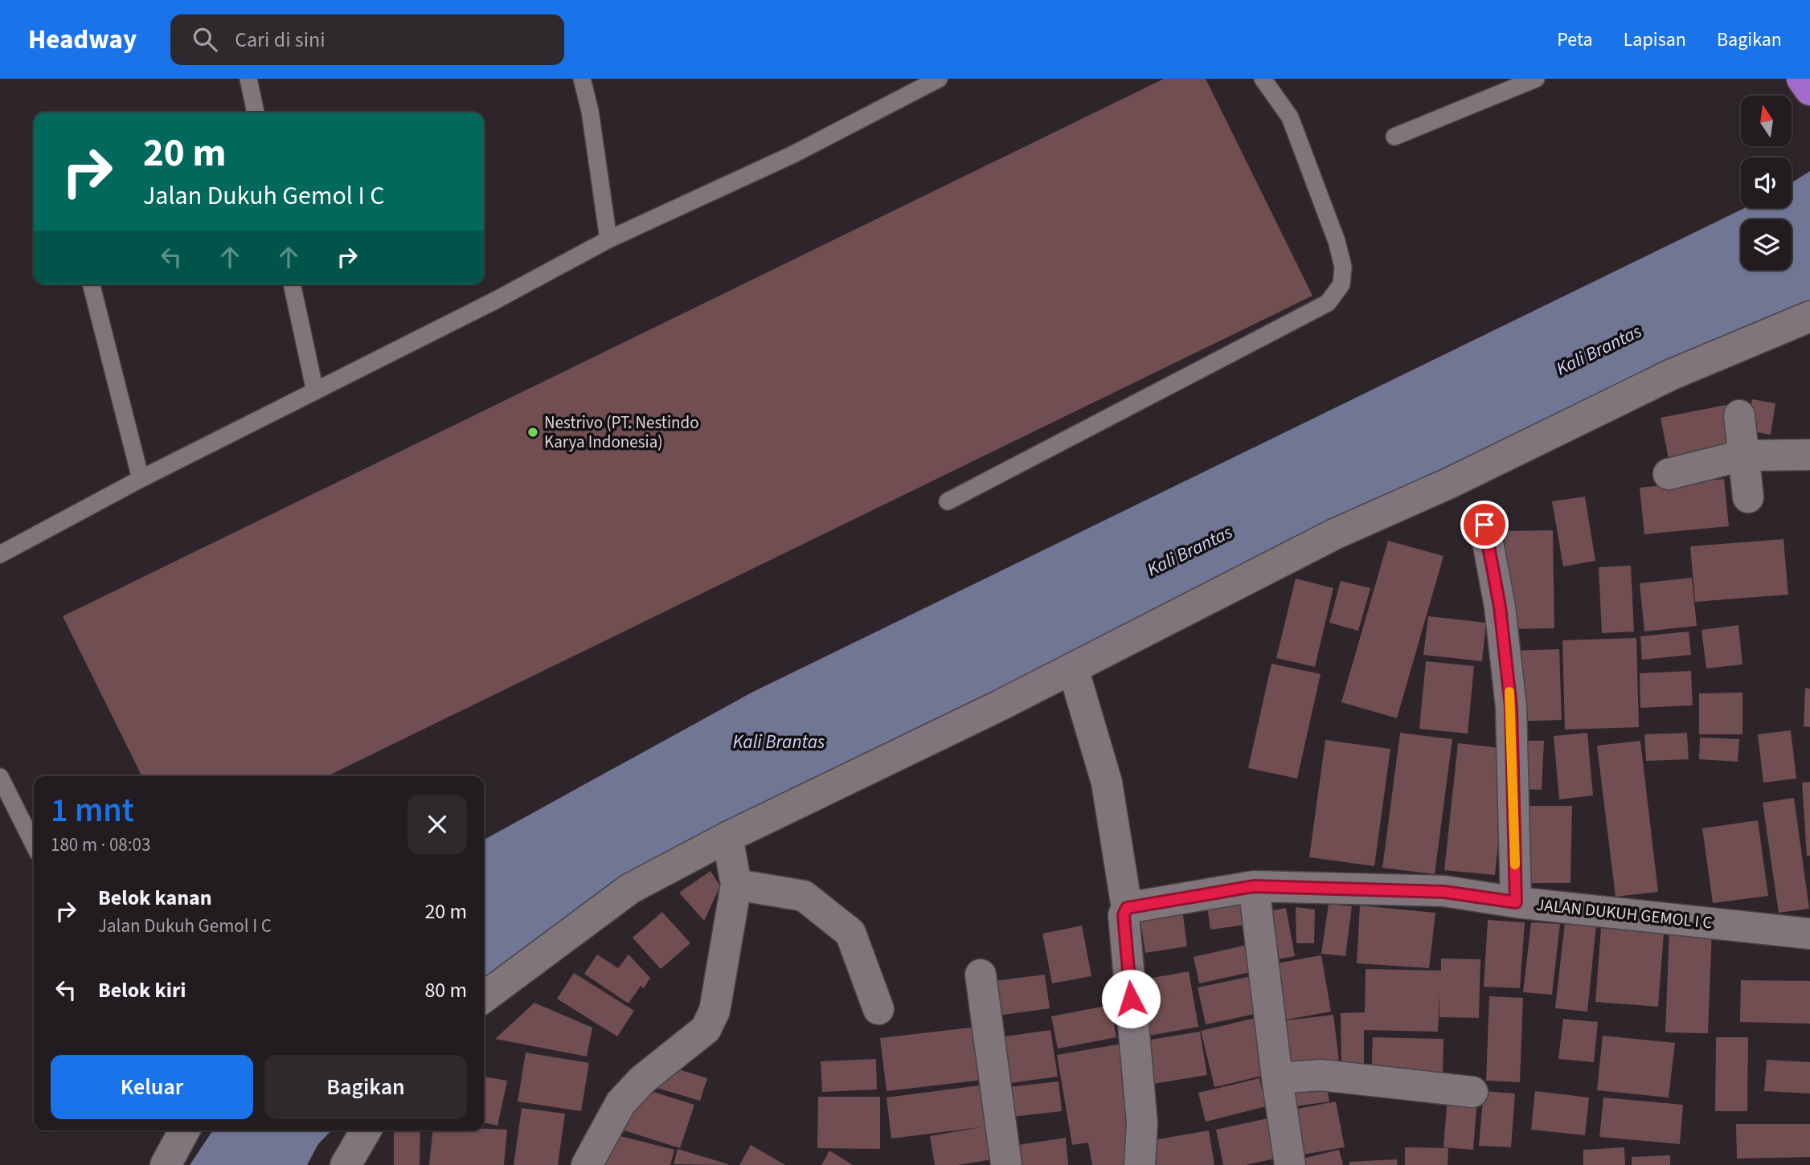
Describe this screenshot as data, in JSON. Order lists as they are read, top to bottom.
{
  "streets": {
    "street": ["JALAN DUKUH GEMOL I C"]
  },
  "water": ["Kali Brantas"],
  "places": ["Nestrivo (PT. Nestindo Karya Indonesia)"],
  "north": "top",
  "page": {
    "header": "Headway",
    "search": "Cari di sini",
    "nav": ["Peta", "Lapisan", "Bagikan"],
    "turn": ["20 m", "Jalan Dukuh Gemol I C"],
    "heading": ["1 mnt", "180 m · 08:03"],
    "list": [
      {
        "name": "Belok kanan",
        "note": "Jalan Dukuh Gemol I C",
        "value": "20 m"
      },
      {
        "name": "Belok kiri",
        "value": "80 m"
      }
    ],
    "buttons": ["Keluar", "Bagikan"]
  }
}
